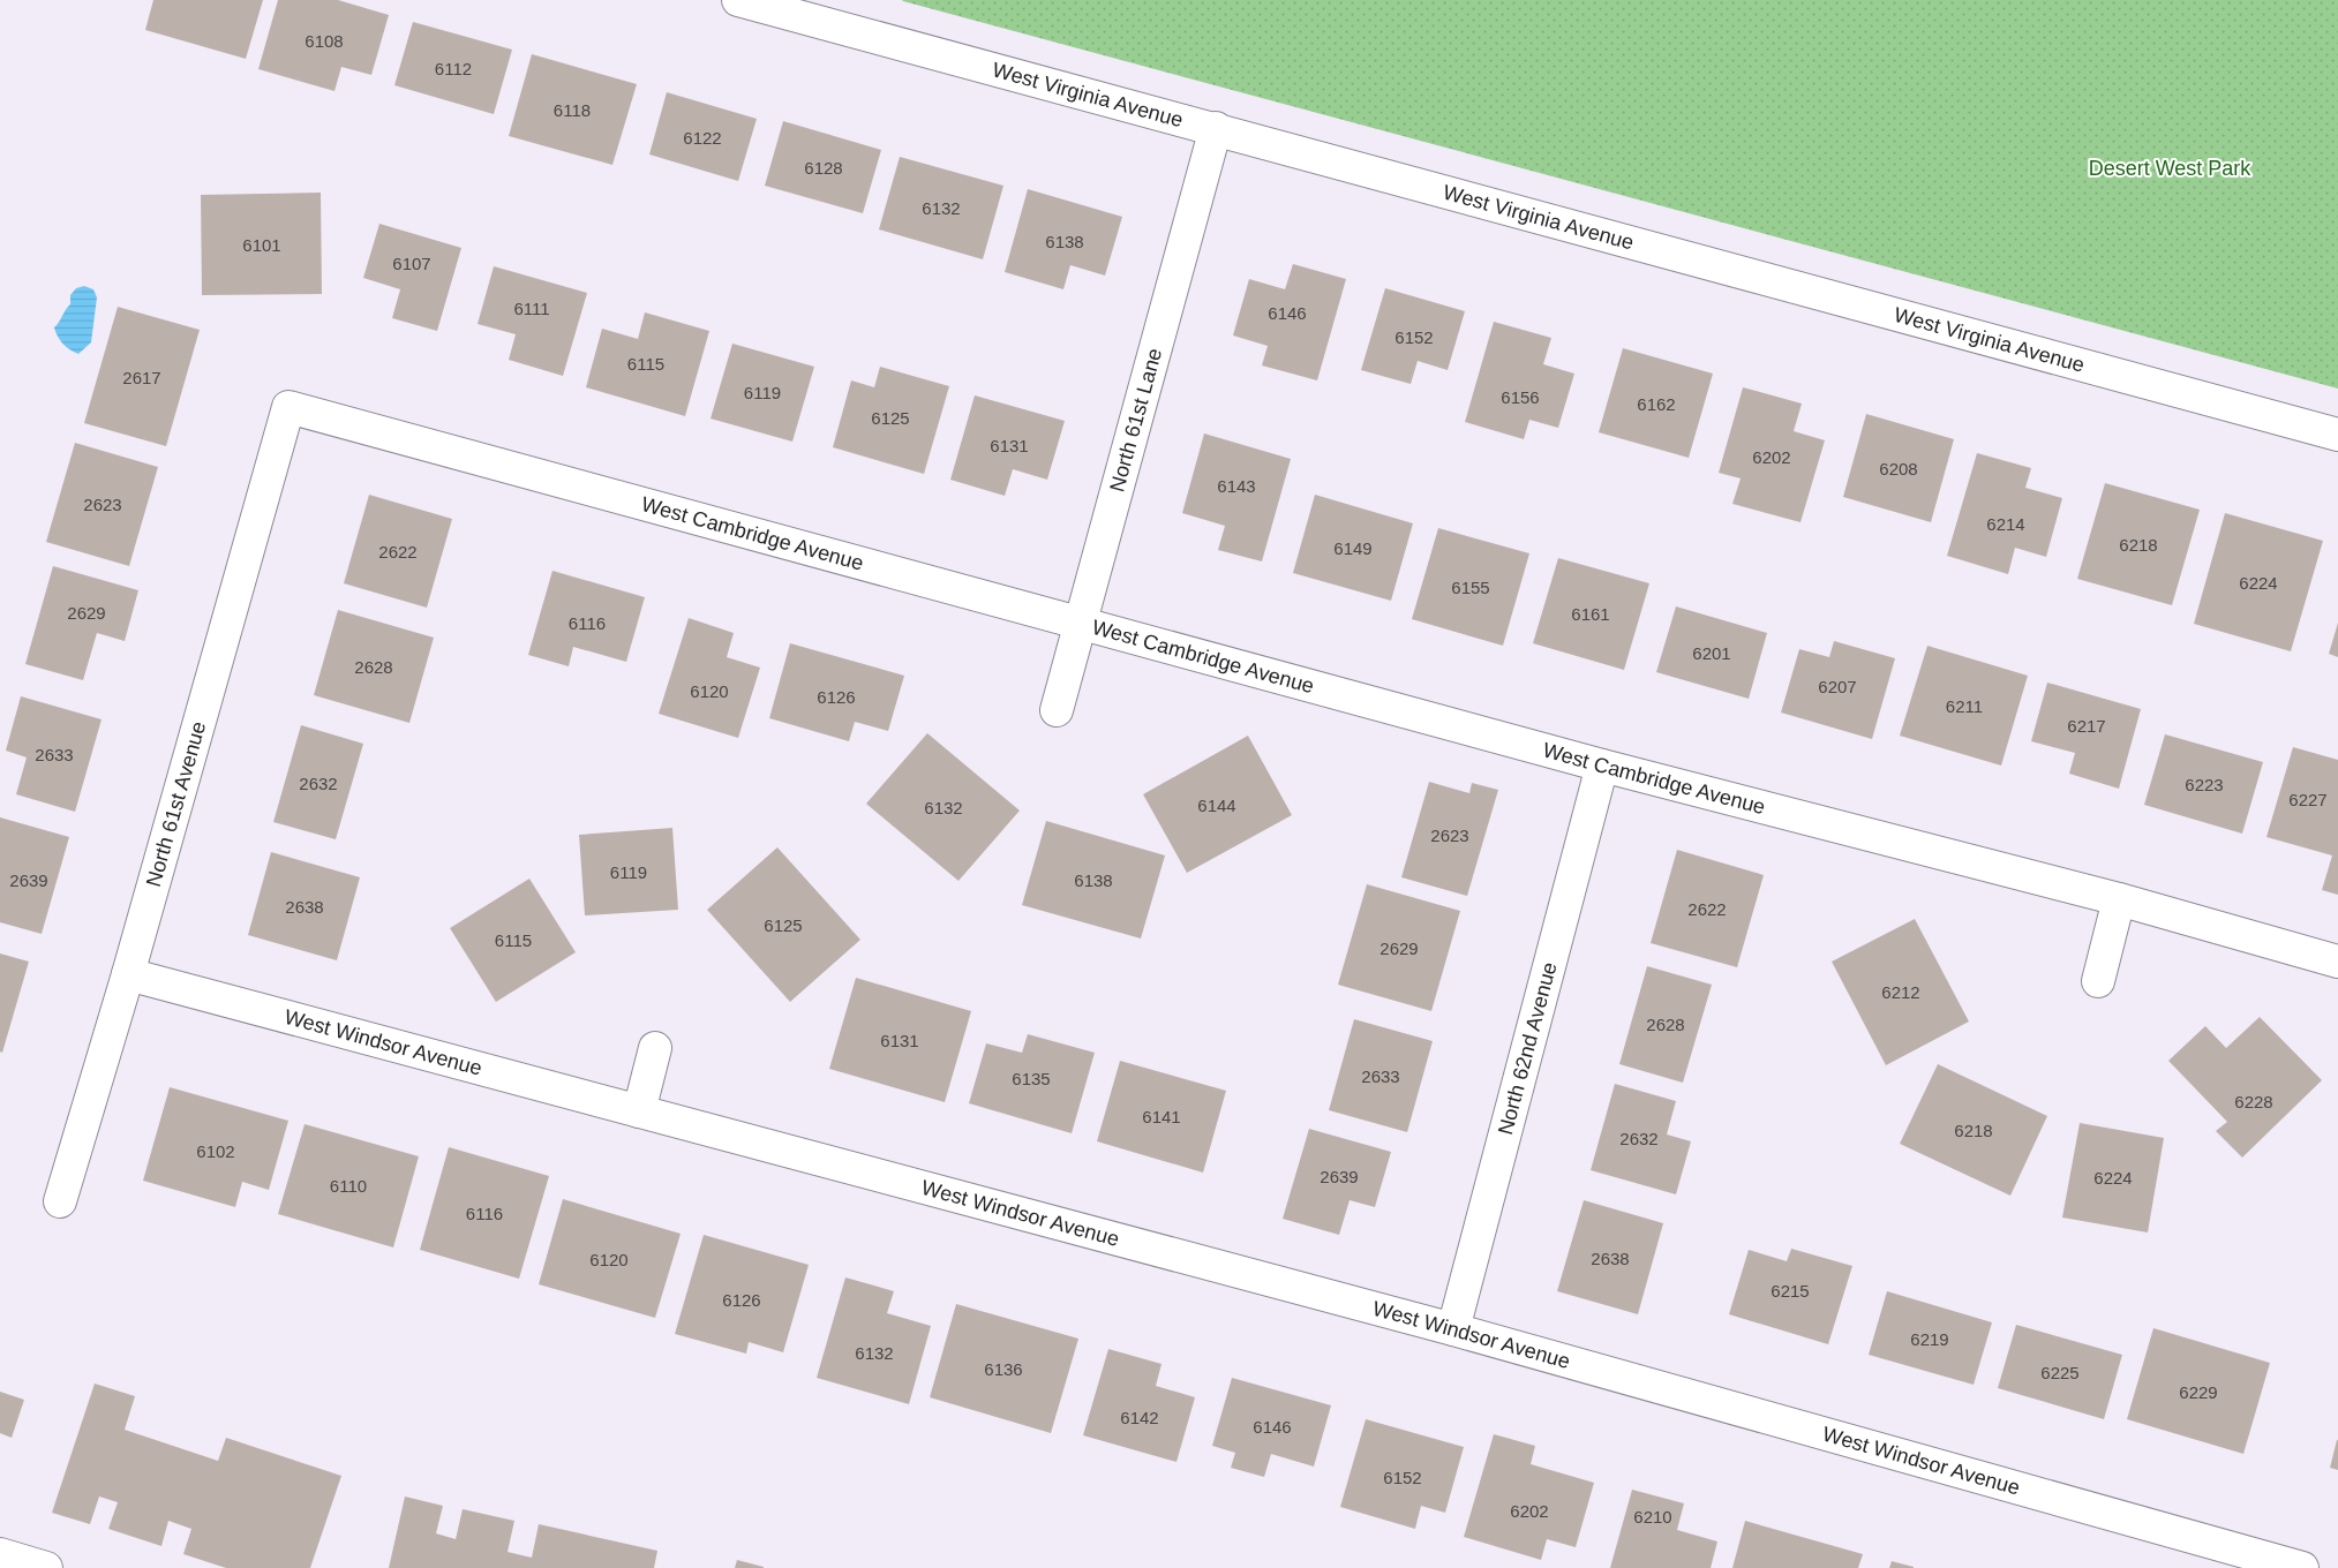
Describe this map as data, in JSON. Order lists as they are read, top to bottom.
{
  "streets": {
    "street": [
      "West Virginia Avenue",
      "North 61st Lane",
      "West Cambridge Avenue",
      "North 61st Avenue",
      "West Windsor Avenue",
      "North 62nd Avenue"
    ]
  },
  "crossings": [
    ["West Virginia Avenue", "North 61st Lane"],
    ["North 61st Lane", "West Cambridge Avenue"],
    ["West Cambridge Avenue", "North 61st Avenue"],
    ["West Cambridge Avenue", "North 62nd Avenue"],
    ["North 61st Avenue", "West Windsor Avenue"],
    ["West Windsor Avenue", "North 62nd Avenue"]
  ],
  "parks": ["Desert West Park"],
  "house_numbers": [
    "6108",
    "6112",
    "6118",
    "6122",
    "6128",
    "6132",
    "6138",
    "6101",
    "6107",
    "6111",
    "6146",
    "6152",
    "6115",
    "2617",
    "6119",
    "6156",
    "6162",
    "6125",
    "6131",
    "6202",
    "6208",
    "6143",
    "2623",
    "6214",
    "6218",
    "6149",
    "2622",
    "6224",
    "6155",
    "2629",
    "6161",
    "6116",
    "6201",
    "2628",
    "6207",
    "6120",
    "6126",
    "6211",
    "6217",
    "2633",
    "2632",
    "6223",
    "6227",
    "6144",
    "6132",
    "2623",
    "6119",
    "2639",
    "6138",
    "2638",
    "2622",
    "6125",
    "6115",
    "2629",
    "6212",
    "2628",
    "6131",
    "2633",
    "6135",
    "6228",
    "6141",
    "6218",
    "2632",
    "6102",
    "2639",
    "6224",
    "6110",
    "6116",
    "2638",
    "6120",
    "6215",
    "6126",
    "6219",
    "6132",
    "6136",
    "6225",
    "6229",
    "6142",
    "6146",
    "6152",
    "6202",
    "6210"
  ]
}
